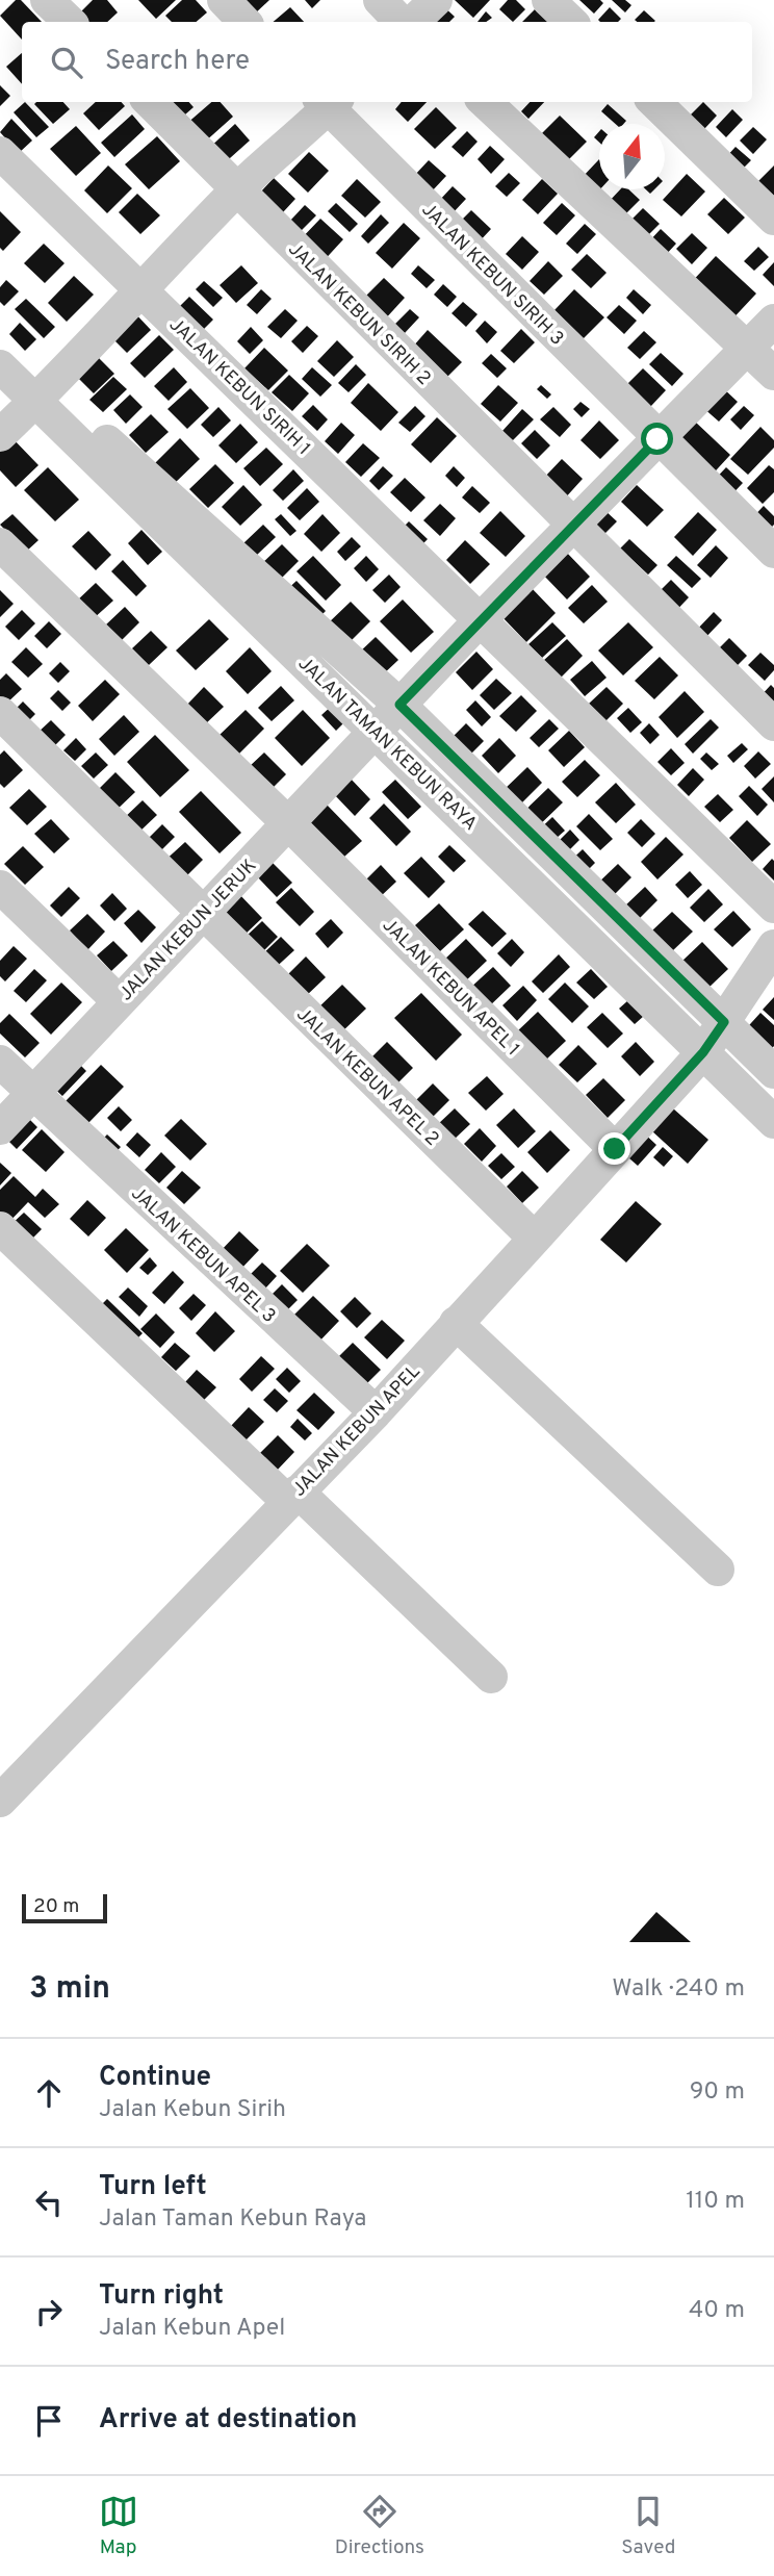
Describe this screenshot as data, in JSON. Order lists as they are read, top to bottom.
{
  "streets": {
    "street": [
      "JALAN KEBUN SIRIH 3",
      "JALAN KEBUN SIRIH 2",
      "JALAN KEBUN SIRIH 1",
      "JALAN TAMAN KEBUN RAYA",
      "JALAN KEBUN JERUK",
      "JALAN KEBUN APEL 1",
      "JALAN KEBUN APEL 2",
      "JALAN KEBUN APEL 3",
      "JALAN KEBUN APEL"
    ]
  },
  "crossings": [
    ["JALAN KEBUN SIRIH 3", "JALAN KEBUN JERUK"],
    ["JALAN KEBUN SIRIH 2", "JALAN KEBUN JERUK"],
    ["JALAN KEBUN SIRIH 1", "JALAN KEBUN JERUK"],
    ["JALAN TAMAN KEBUN RAYA", "JALAN KEBUN JERUK"],
    ["JALAN TAMAN KEBUN RAYA", "JALAN KEBUN APEL"],
    ["JALAN KEBUN JERUK", "JALAN KEBUN APEL 1"],
    ["JALAN KEBUN JERUK", "JALAN KEBUN APEL 2"],
    ["JALAN KEBUN JERUK", "JALAN KEBUN APEL 3"],
    ["JALAN KEBUN APEL 1", "JALAN KEBUN APEL"],
    ["JALAN KEBUN APEL 2", "JALAN KEBUN APEL"],
    ["JALAN KEBUN APEL 3", "JALAN KEBUN APEL"]
  ],
  "scale_bar": "20 m",
  "north": "top",
  "page": {
    "search": "Search here",
    "scale": "20 m",
    "heading": ["3 min", "Walk · 240 m"],
    "list": [
      ["Continue", "Jalan Kebun Sirih", "90 m"],
      ["Turn left", "Jalan Taman Kebun Raya", "110 m"],
      ["Turn right", "Jalan Kebun Apel", "40 m"],
      "Arrive at destination"
    ],
    "nav": ["Map", "Directions", "Saved"]
  }
}
